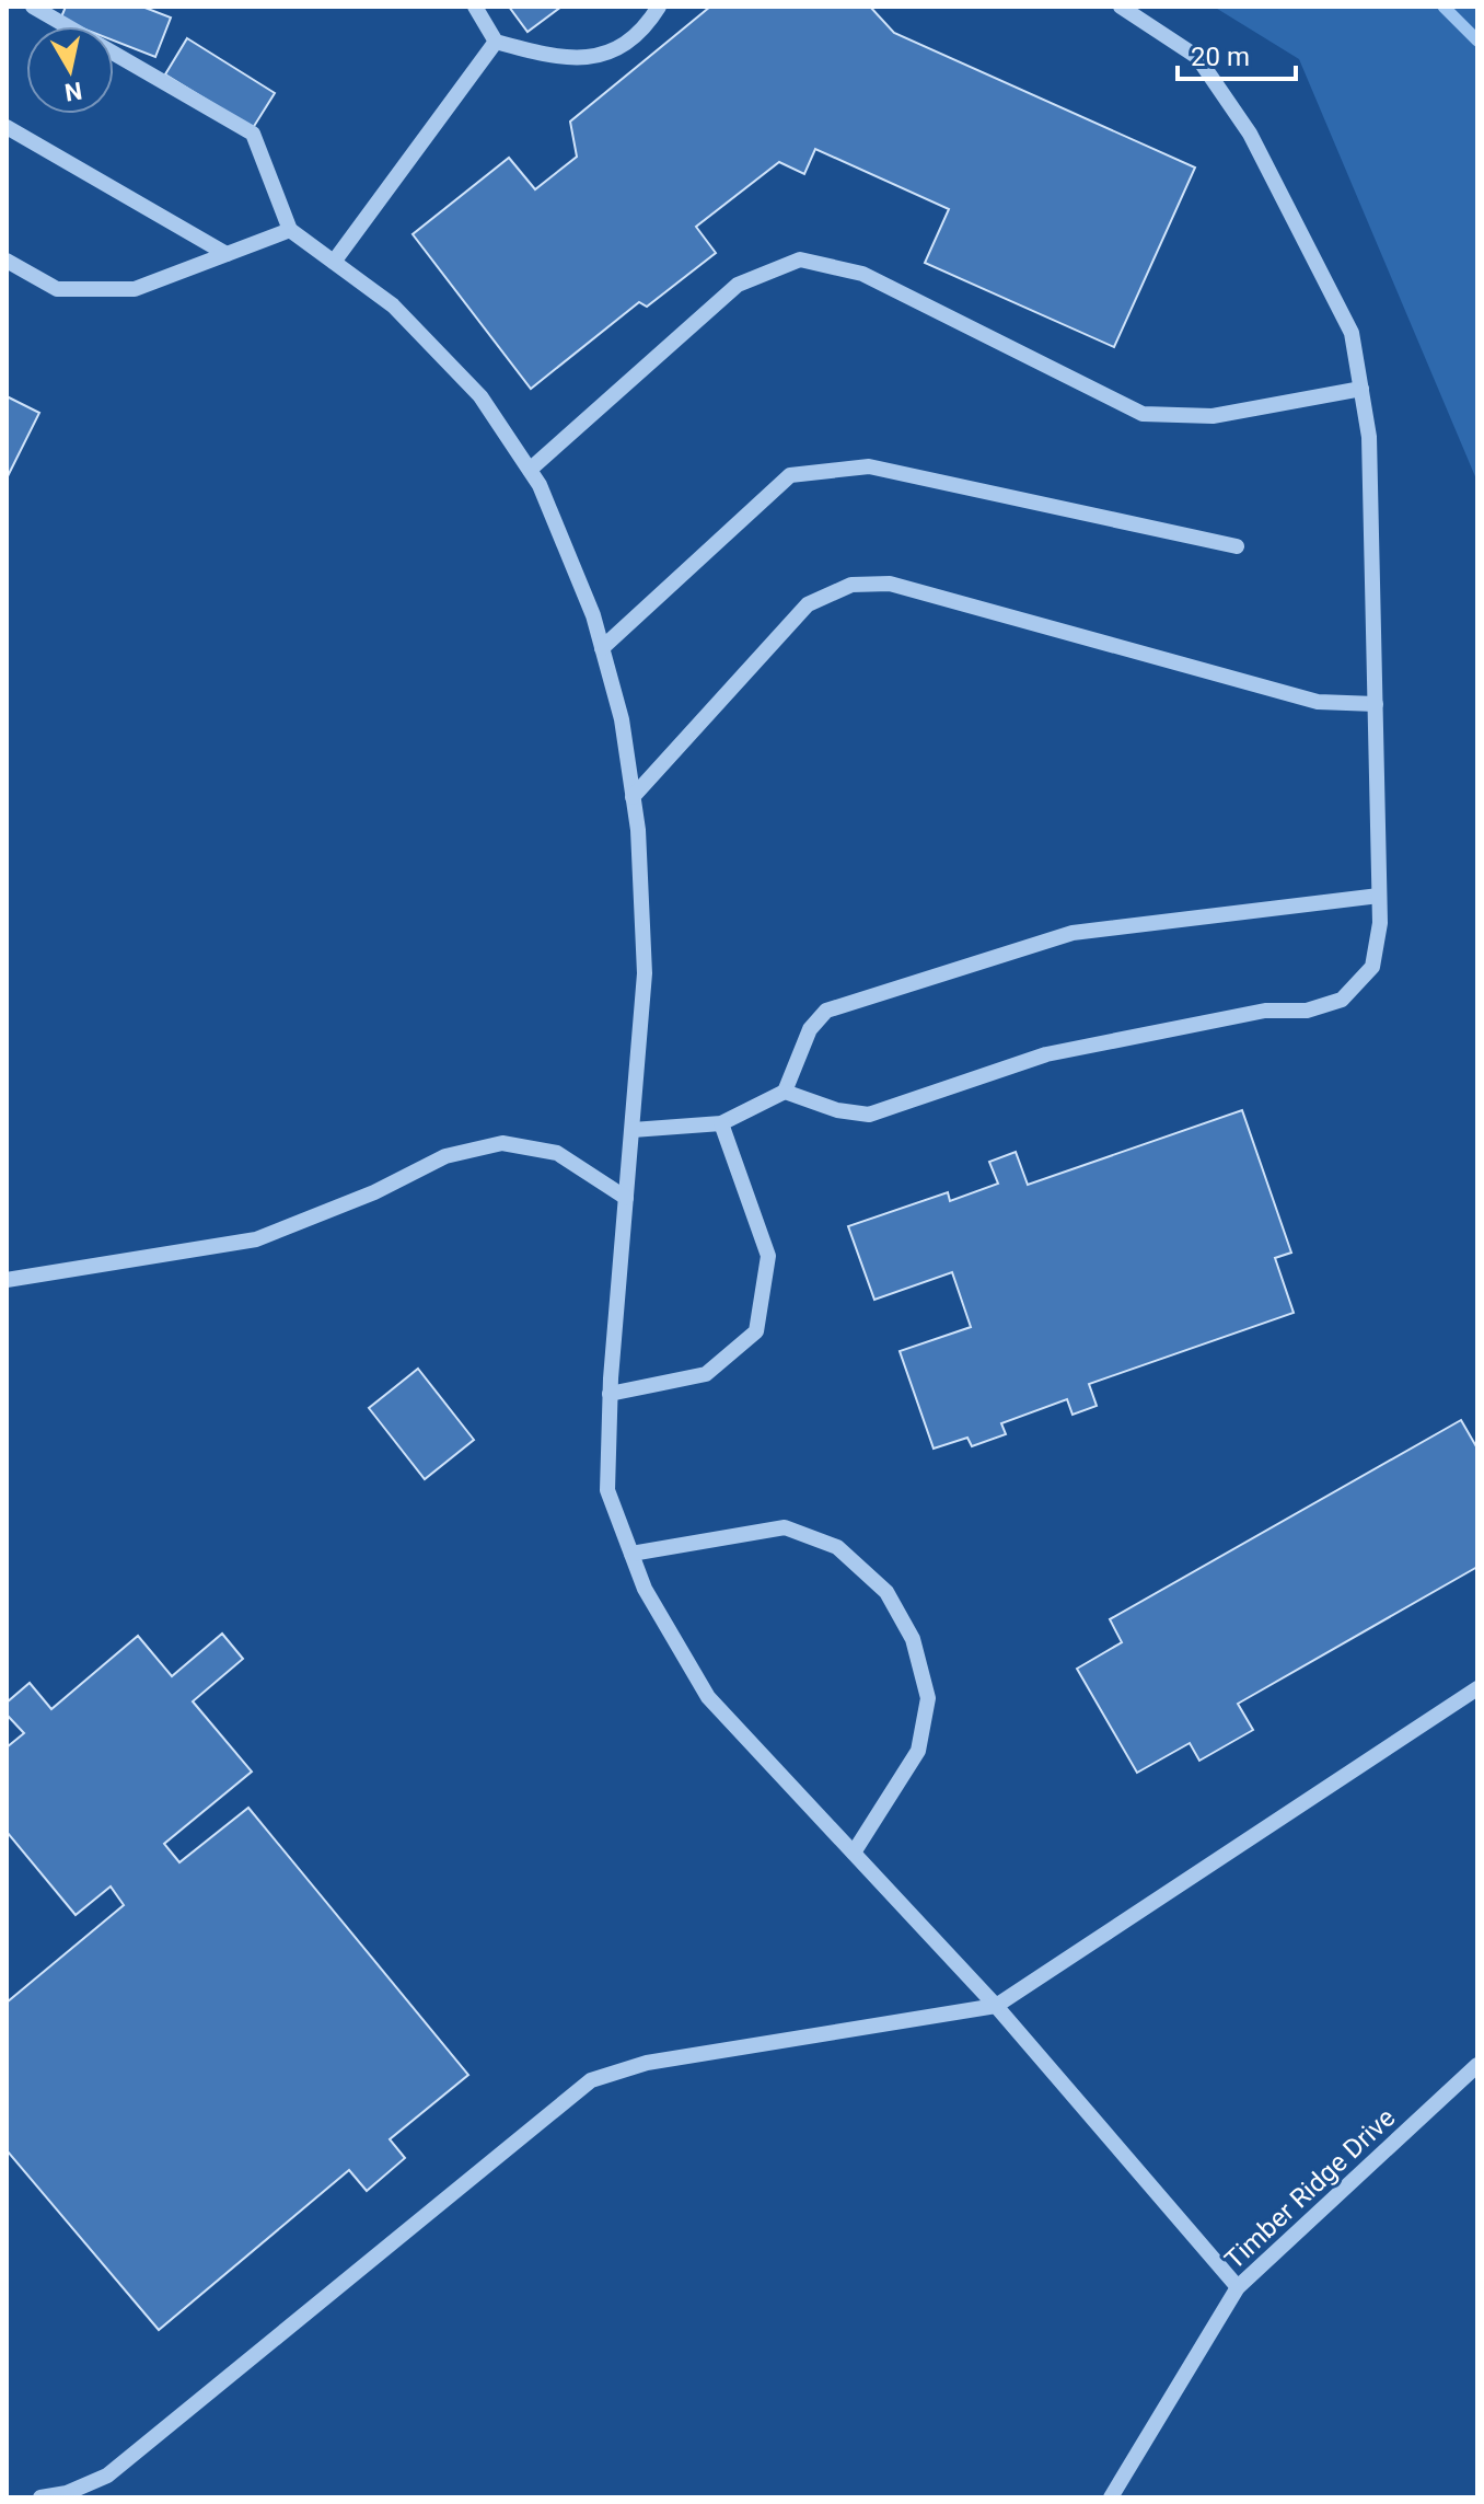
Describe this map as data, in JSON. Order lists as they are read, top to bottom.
{
  "streets": {
    "street": ["Timber Ridge Drive"]
  },
  "scale_bar": "20 m",
  "north": "bottom"
}
